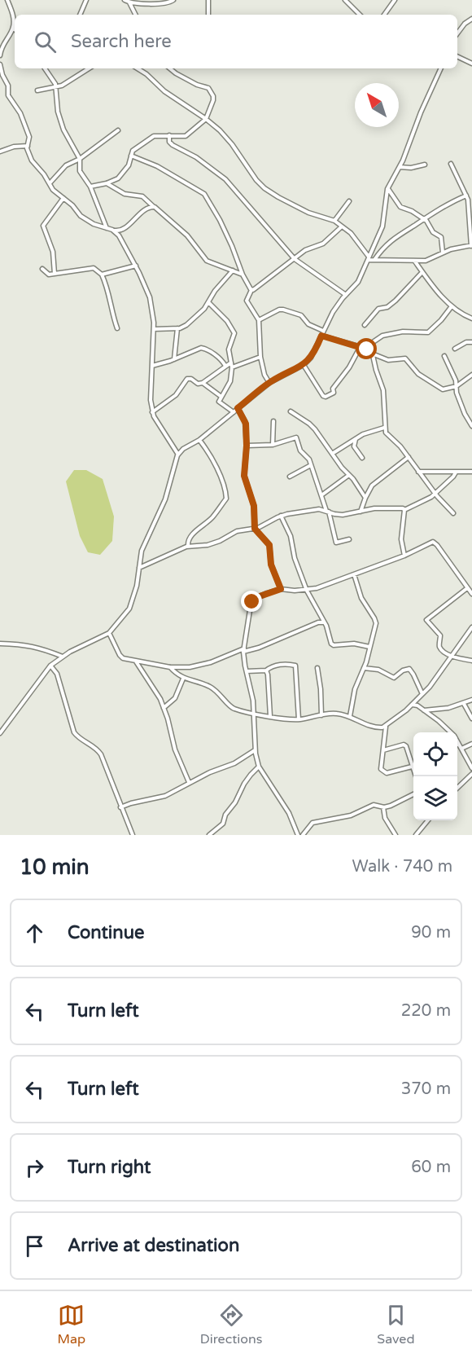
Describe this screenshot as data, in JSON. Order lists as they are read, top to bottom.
{
  "north": "top left",
  "page": {
    "search": "Search here",
    "heading": ["10 min", "Walk · 740 m"],
    "list": [
      ["Continue", "90 m"],
      ["Turn left", "220 m"],
      ["Turn left", "370 m"],
      ["Turn right", "60 m"],
      "Arrive at destination"
    ],
    "nav": ["Map", "Directions", "Saved"]
  }
}
